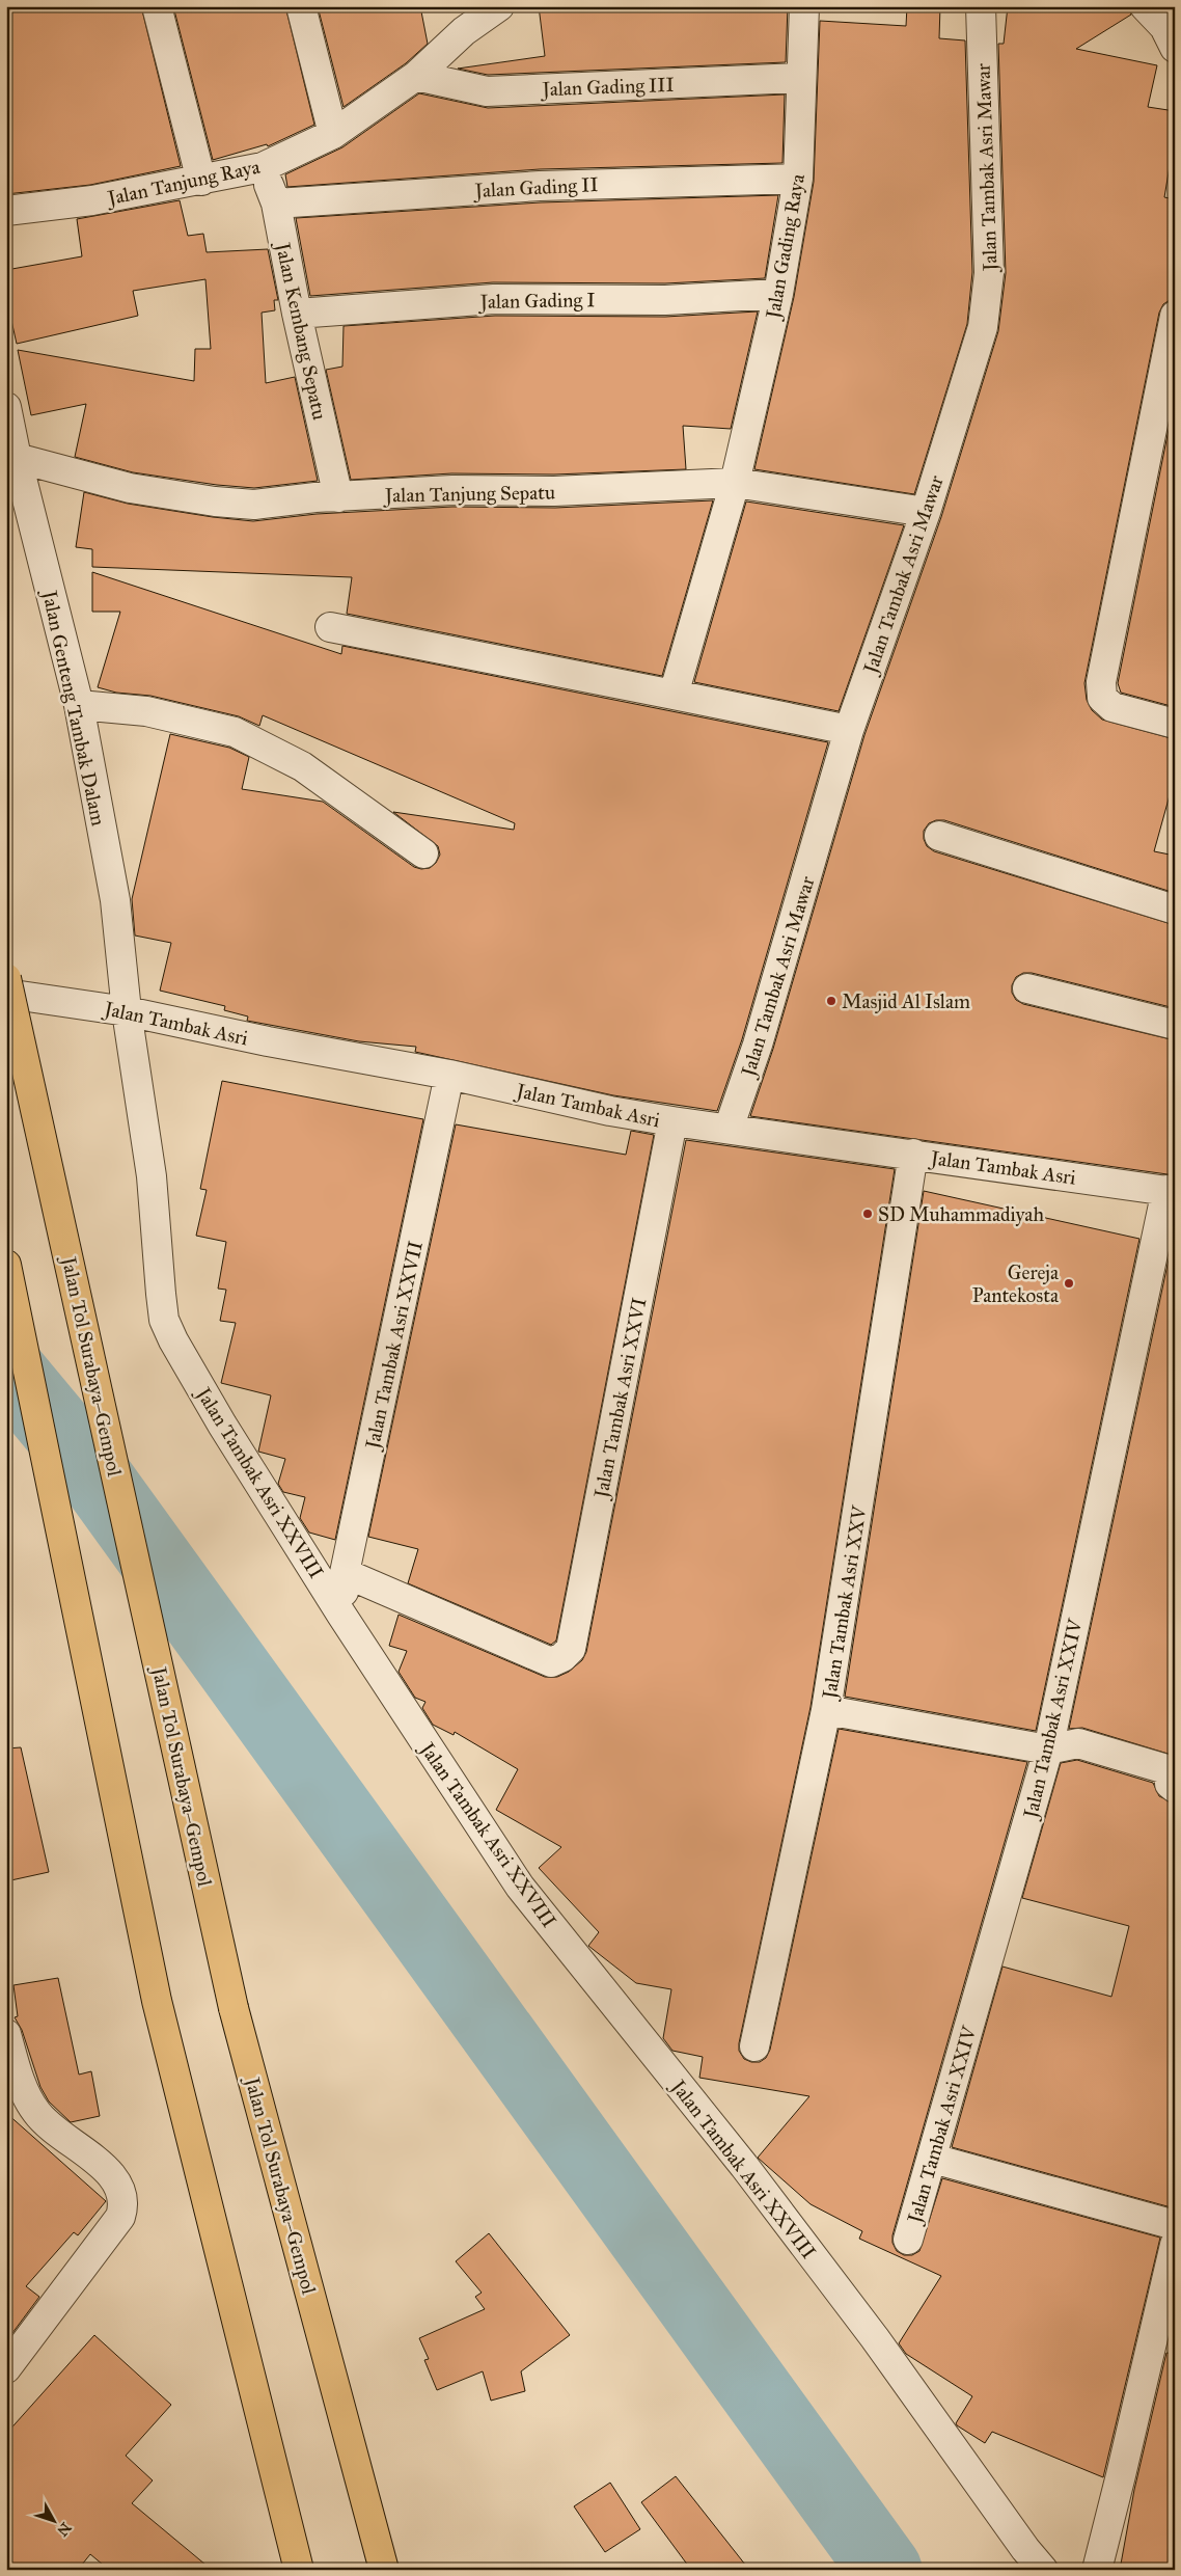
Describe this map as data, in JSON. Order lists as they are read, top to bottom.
{
  "streets": {
    "highway": ["Jalan Tol Surabaya–Gempol"],
    "street": [
      "Jalan Gading III",
      "Jalan Tambak Asri Mawar",
      "Jalan Tanjung Raya",
      "Jalan Gading II",
      "Jalan Gading Raya",
      "Jalan Gading I",
      "Jalan Kembang Sepatu",
      "Jalan Tanjung Sepatu",
      "Jalan Genteng Tambak Dalam",
      "Jalan Tambak Asri",
      "Jalan Tambak Asri XXVII",
      "Jalan Tambak Asri XXVI",
      "Jalan Tambak Asri XXVIII",
      "Jalan Tambak Asri XXV",
      "Jalan Tambak Asri XXIV"
    ]
  },
  "crossings": [
    ["Jalan Gading III", "Jalan Tanjung Raya"],
    ["Jalan Gading III", "Jalan Gading Raya"],
    ["Jalan Tambak Asri Mawar", "Jalan Tanjung Sepatu"],
    ["Jalan Tambak Asri Mawar", "Jalan Tambak Asri"],
    ["Jalan Tanjung Raya", "Jalan Kembang Sepatu"],
    ["Jalan Gading II", "Jalan Gading Raya"],
    ["Jalan Gading II", "Jalan Kembang Sepatu"],
    ["Jalan Gading Raya", "Jalan Gading I"],
    ["Jalan Gading Raya", "Jalan Tanjung Sepatu"],
    ["Jalan Gading I", "Jalan Kembang Sepatu"],
    ["Jalan Kembang Sepatu", "Jalan Tanjung Sepatu"],
    ["Jalan Tanjung Sepatu", "Jalan Genteng Tambak Dalam"],
    ["Jalan Genteng Tambak Dalam", "Jalan Tambak Asri"],
    ["Jalan Genteng Tambak Dalam", "Jalan Tambak Asri XXVIII"],
    ["Jalan Tambak Asri", "Jalan Tambak Asri XXVII"],
    ["Jalan Tambak Asri", "Jalan Tambak Asri XXVI"],
    ["Jalan Tambak Asri", "Jalan Tambak Asri XXVIII"],
    ["Jalan Tambak Asri", "Jalan Tambak Asri XXV"],
    ["Jalan Tambak Asri", "Jalan Tambak Asri XXIV"],
    ["Jalan Tambak Asri XXVII", "Jalan Tambak Asri XXVI"],
    ["Jalan Tambak Asri XXVII", "Jalan Tambak Asri XXVIII"]
  ],
  "places": ["Masjid Al Islam", "SD Muhammadiyah", "Gereja Pantekosta"],
  "north": "bottom right"
}
